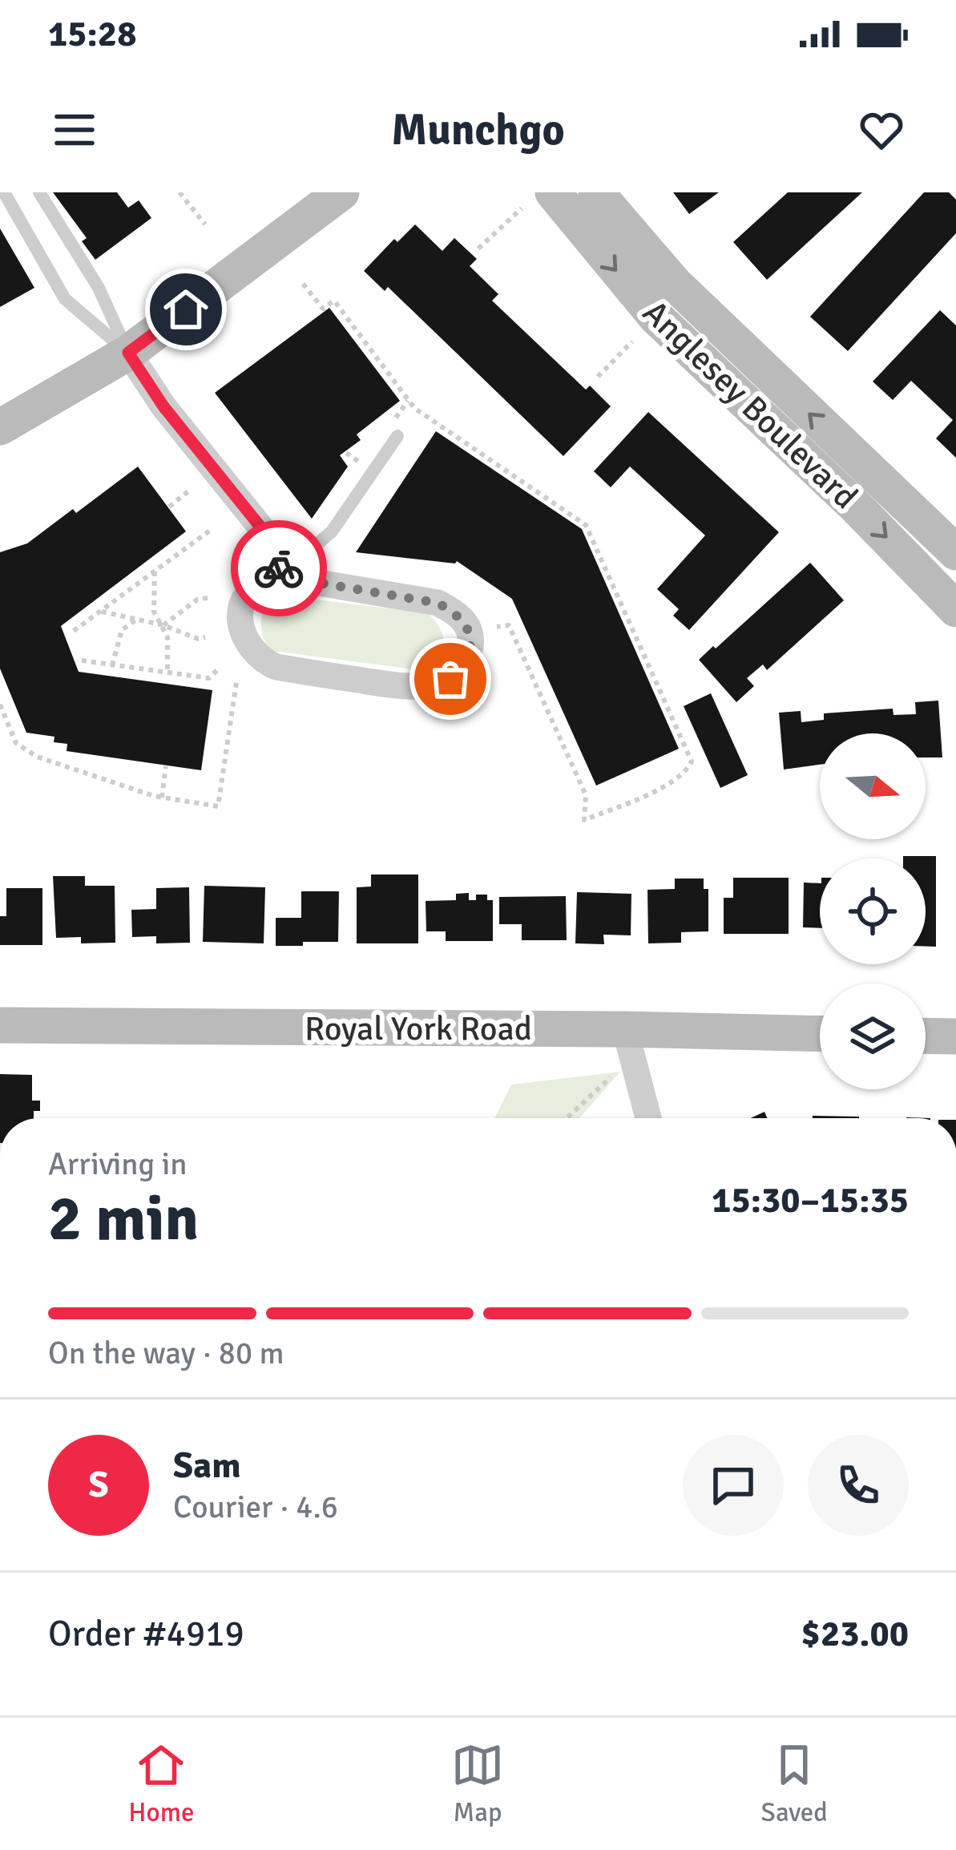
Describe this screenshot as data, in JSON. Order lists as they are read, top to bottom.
{
  "streets": {
    "street": ["Anglesey Boulevard", "Royal York Road"]
  },
  "north": "right",
  "page": {
    "status": "15:28",
    "header": "Munchgo",
    "heading": ["2 min", "Arriving in", "15:30–15:35"],
    "panel": [
      "Sam",
      "Courier · 4.6",
      "Order #4919",
      "$23.00"
    ],
    "bar": "On the way · 80 m",
    "round": "S",
    "tabs": ["Home", "Map", "Saved"]
  }
}
